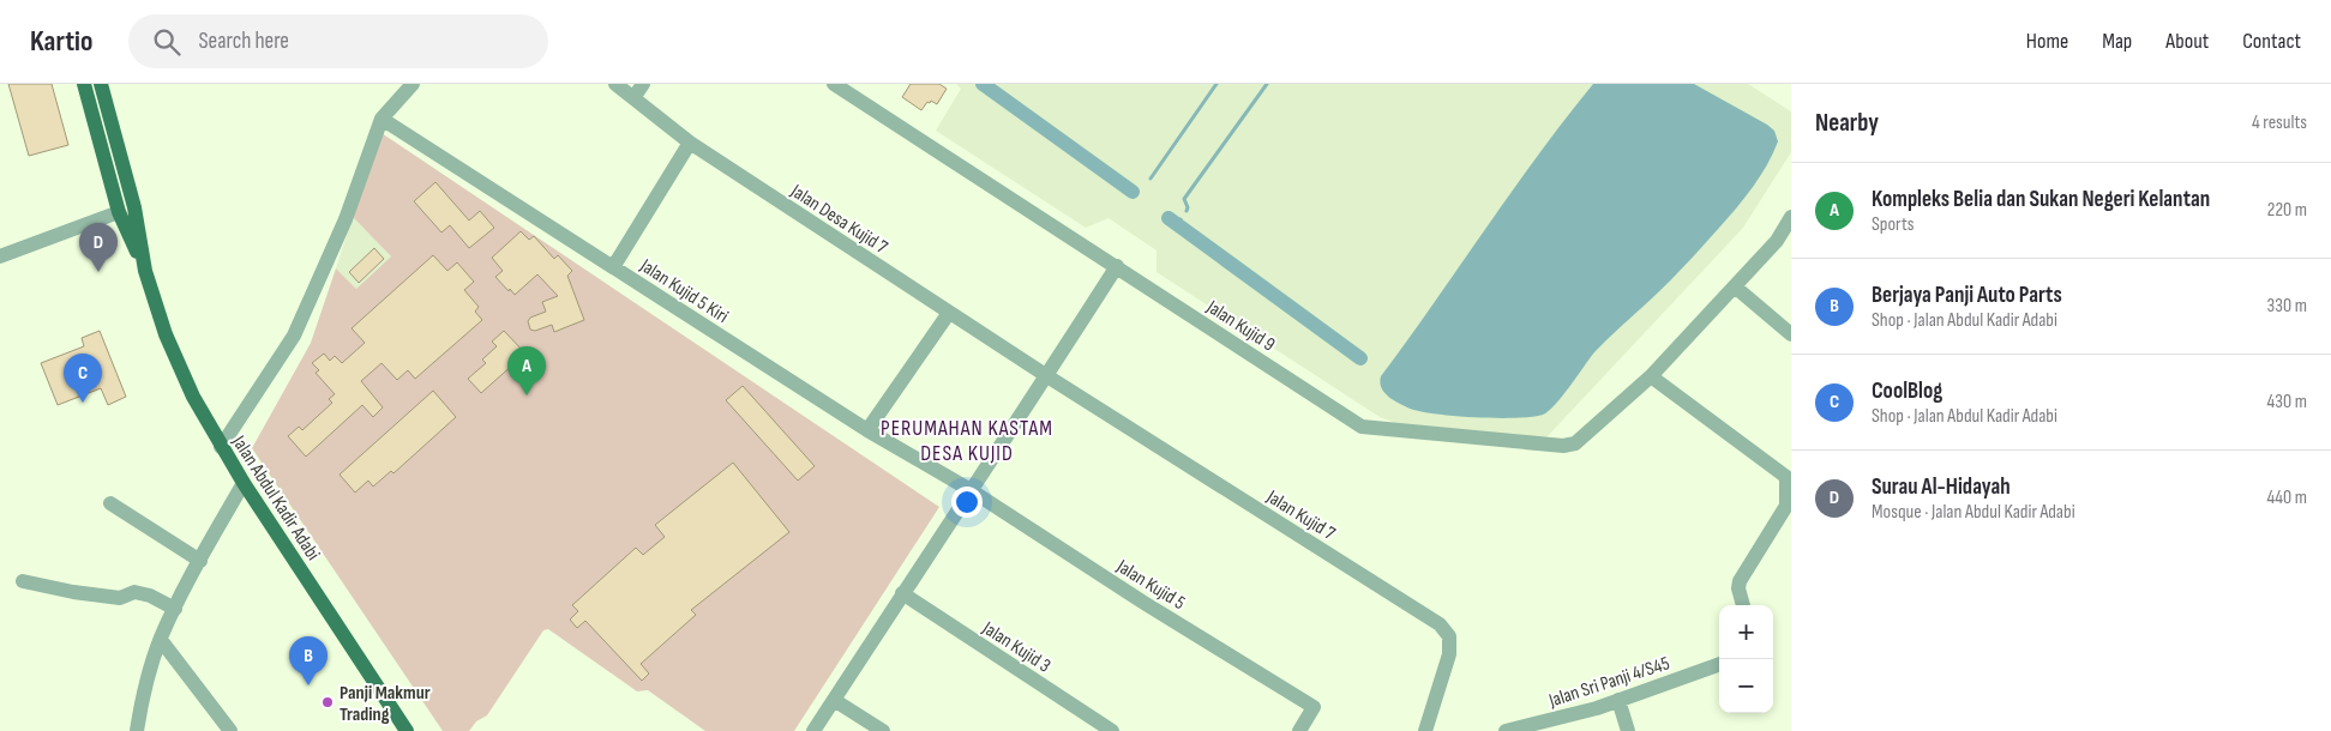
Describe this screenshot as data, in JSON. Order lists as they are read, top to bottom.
{
  "streets": {
    "main road": ["Jalan Abdul Kadir Adabi"],
    "street": [
      "Jalan Desa Kujid 7",
      "Jalan Kujid 5 Kiri",
      "Jalan Kujid 9",
      "Jalan Kujid 7",
      "Jalan Kujid 5",
      "Jalan Kujid 3",
      "Jalan Sri Panji 4/S45"
    ]
  },
  "crossings": [
    ["Jalan Desa Kujid 7", "Jalan Kujid 7"],
    ["Jalan Kujid 5 Kiri", "Jalan Kujid 5"]
  ],
  "districts": ["PERUMAHAN KASTAM DESA KUJID"],
  "places": ["Panji Makmur Trading"],
  "page": {
    "header": "Kartio",
    "search": "Search here",
    "nav": [
      "Home",
      "Map",
      "About",
      "Contact"
    ],
    "heading": ["Nearby", "4 results"],
    "list": [
      {
        "mark": "A",
        "name": "Kompleks Belia dan Sukan Negeri Kelantan",
        "note": "Sports",
        "value": "220 m"
      },
      {
        "mark": "B",
        "name": "Berjaya Panji Auto Parts",
        "note": "Shop · Jalan Abdul Kadir Adabi",
        "value": "330 m"
      },
      {
        "mark": "C",
        "name": "CoolBlog",
        "note": "Shop · Jalan Abdul Kadir Adabi",
        "value": "430 m"
      },
      {
        "mark": "D",
        "name": "Surau Al-Hidayah",
        "note": "Mosque · Jalan Abdul Kadir Adabi",
        "value": "440 m"
      }
    ],
    "pins": [
      "D",
      "A",
      "C",
      "B"
    ],
    "map_buttons": ["+", "−"]
  }
}
